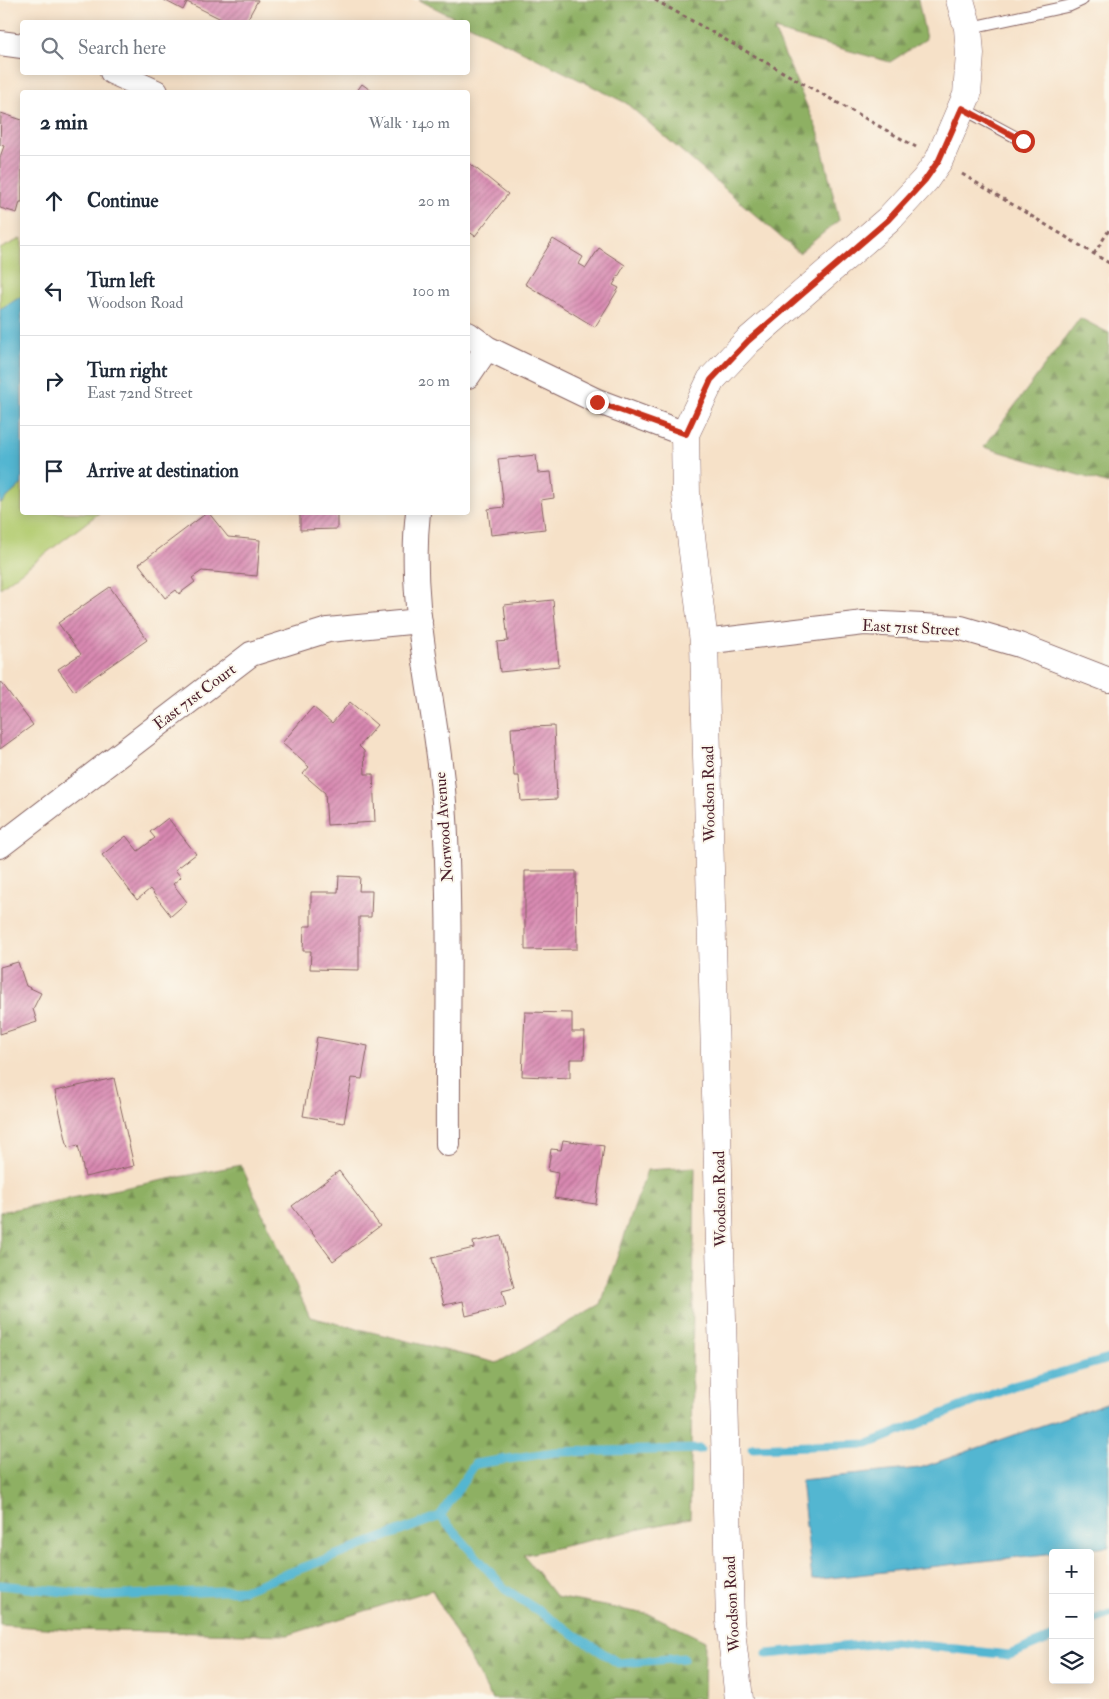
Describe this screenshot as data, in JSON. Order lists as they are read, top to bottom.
{
  "streets": {
    "street": [
      "East 71st Street",
      "East 71st Court",
      "Woodson Road",
      "Norwood Avenue"
    ]
  },
  "crossings": [
    ["East 71st Street", "Woodson Road"],
    ["East 71st Court", "Norwood Avenue"]
  ],
  "page": {
    "search": "Search here",
    "heading": ["2 min", "Walk · 140 m"],
    "list": [
      ["Continue", "20 m"],
      ["Turn left", "Woodson Road", "100 m"],
      ["Turn right", "East 72nd Street", "20 m"],
      "Arrive at destination"
    ],
    "map_buttons": ["+", "−"]
  }
}
